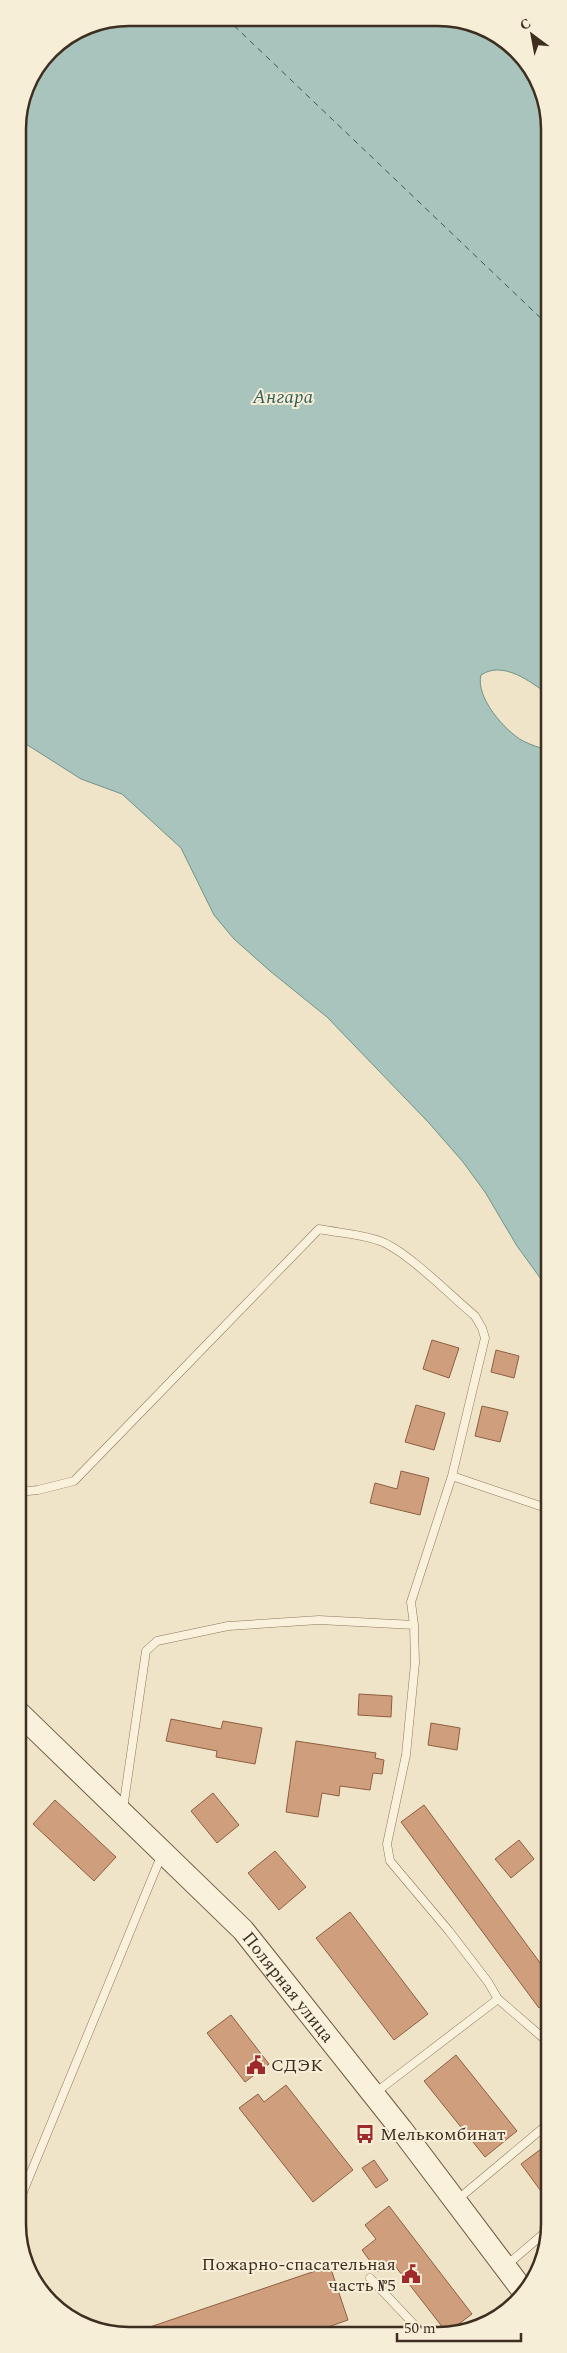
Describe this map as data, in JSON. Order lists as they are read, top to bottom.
{
  "streets": {
    "main road": ["Полярная улица"]
  },
  "water": ["Ангара"],
  "places": {
    "public building": ["СДЭК", "Пожарно-спасательная часть №5"],
    "bus stop": ["Мелькомбинат"]
  },
  "scale_bar": "50 m",
  "north": "top left"
}
